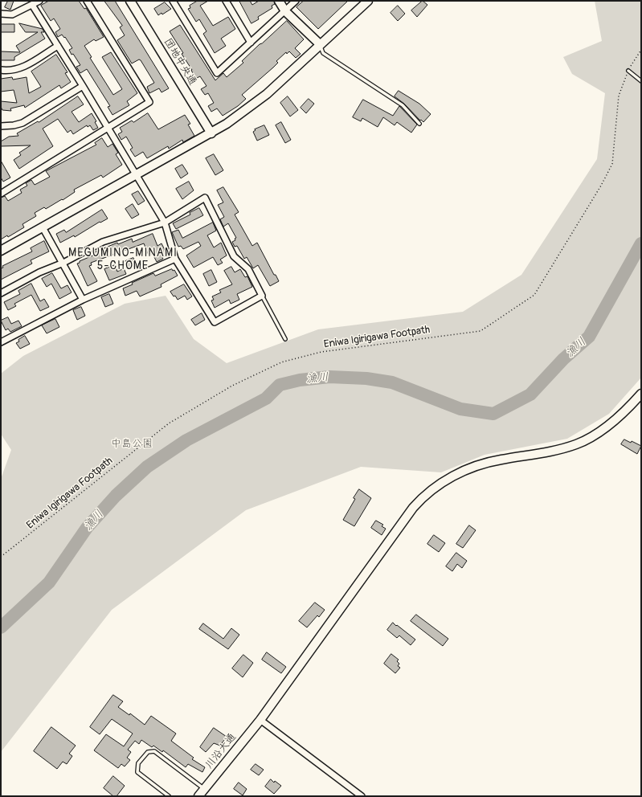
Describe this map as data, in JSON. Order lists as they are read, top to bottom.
{
  "streets": {
    "street": ["団地中央通", "川沿大通"],
    "path": ["Eniwa Igirigawa Footpath"]
  },
  "districts": ["MEGUMINO-MINAMI 5-CHOME"],
  "water": ["漁川"],
  "parks": ["中島公園"]
}
